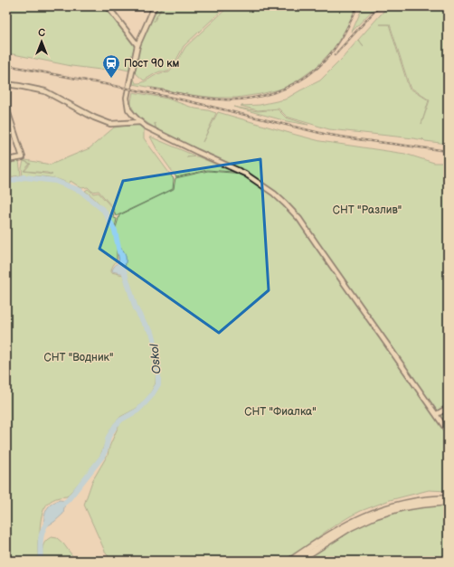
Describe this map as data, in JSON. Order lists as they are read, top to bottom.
{
  "water": ["Oskol"],
  "parks": ["СНТ \"Разлив\"", "СНТ \"Водник\"", "СНТ \"Фиалка\""],
  "places": {
    "station": ["Пост 90 км"]
  },
  "north": "top"
}
